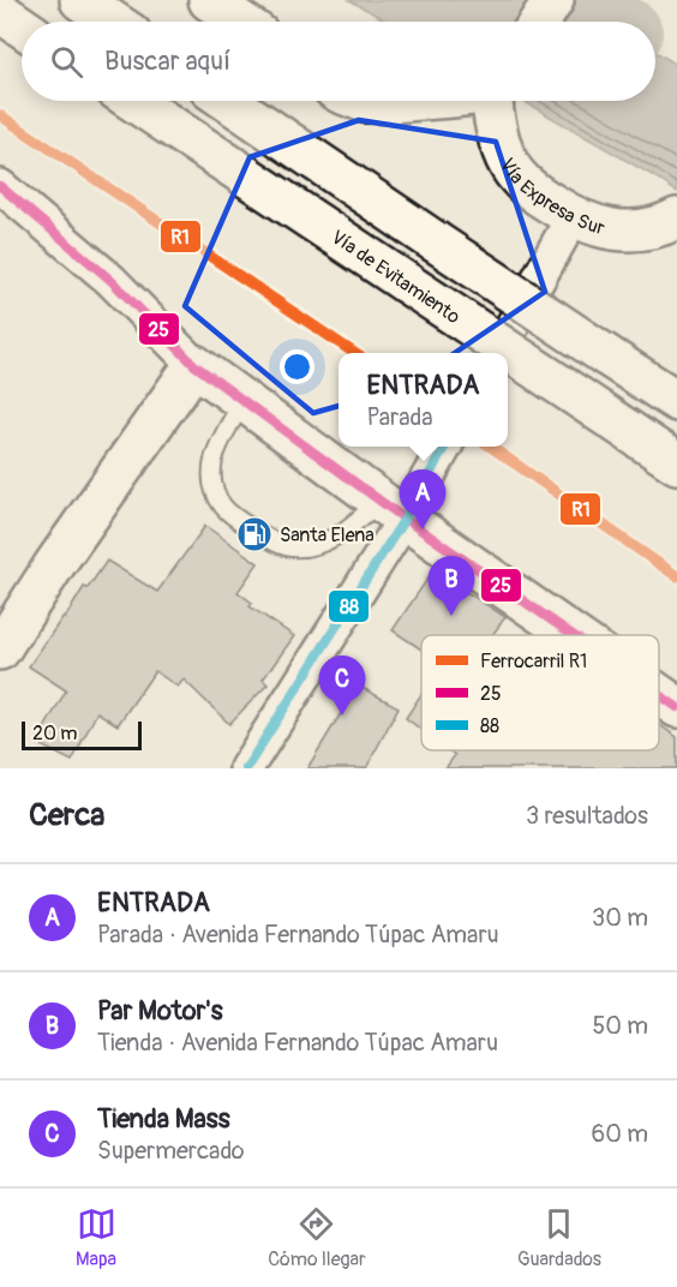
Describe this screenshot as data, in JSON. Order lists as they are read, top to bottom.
{
  "streets": {
    "main road": ["Vía Expresa Sur", "Vía de Evitamiento"]
  },
  "places": {
    "fuel station": ["Santa Elena"]
  },
  "lines": ["rail line R1", "transit line 25", "transit line 88"],
  "legend": ["Ferrocarril R1", "25", "88"],
  "scale_bar": "20 m",
  "page": {
    "search": "Buscar aquí",
    "popup": ["ENTRADA", "Parada"],
    "pins": ["A", "B", "C"],
    "scale": "20 m",
    "heading": ["Cerca", "3 resultados"],
    "list": [
      {
        "mark": "A",
        "name": "ENTRADA",
        "note": "Parada · Avenida Fernando Túpac Amaru",
        "value": "30 m"
      },
      {
        "mark": "B",
        "name": "Par Motor's",
        "note": "Tienda · Avenida Fernando Túpac Amaru",
        "value": "50 m"
      },
      {
        "mark": "C",
        "name": "Tienda Mass",
        "note": "Supermercado",
        "value": "60 m"
      }
    ],
    "nav": ["Mapa", "Cómo llegar", "Guardados"]
  }
}
